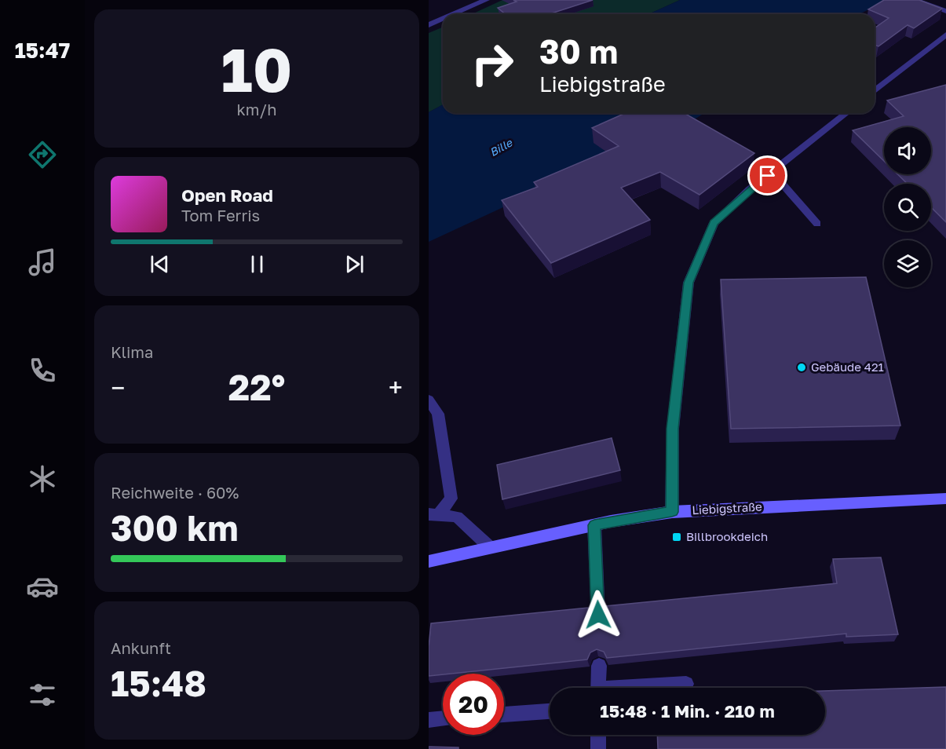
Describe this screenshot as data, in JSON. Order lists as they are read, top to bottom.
{
  "streets": {
    "street": ["Liebigstraße"]
  },
  "water": ["Bille"],
  "places": {
    "other": ["Gebäude 421"],
    "transit": ["Billbrookdeich"]
  },
  "page": {
    "tabs": "15:47",
    "tile": [
      ["10", "km/h"],
      "Klima",
      ["Reichweite · 60%", "300 km"],
      ["Ankunft", "15:48"]
    ],
    "turn": ["30 m", "Liebigstraße"],
    "song": ["Open Road", "Tom Ferris"],
    "heat": ["−", "22°", "+"],
    "limit": "20",
    "trip": "15:48 · 1 Min. · 210 m"
  }
}
